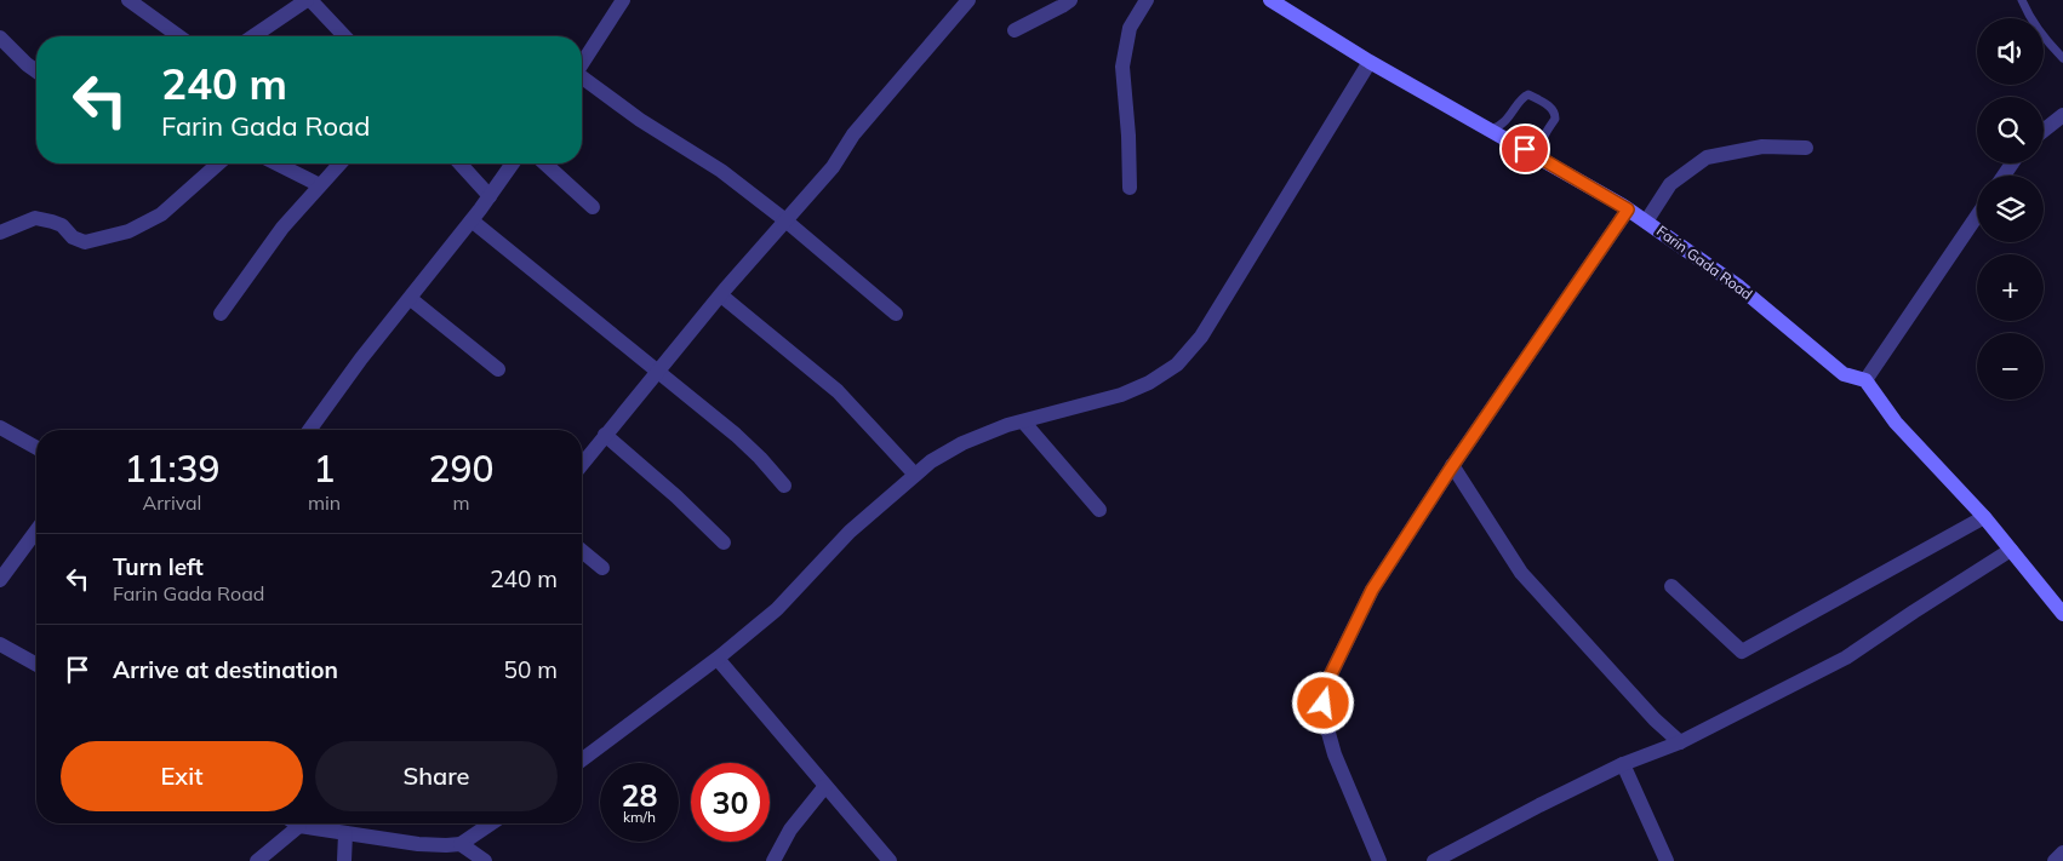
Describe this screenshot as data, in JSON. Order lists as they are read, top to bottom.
{
  "streets": {
    "main road": ["Farin Gada Road"]
  },
  "page": {
    "map_buttons": ["+", "−"],
    "turn": ["240 m", "Farin Gada Road"],
    "eta": [
      "11:39",
      "Arrival",
      "1",
      "min",
      "290",
      "m"
    ],
    "list": [
      {
        "name": "Turn left",
        "note": "Farin Gada Road",
        "value": "240 m"
      },
      {
        "name": "Arrive at destination",
        "value": "50 m"
      }
    ],
    "buttons": ["Exit", "Share"],
    "speed": "28 km/h",
    "limit": "30"
  }
}
